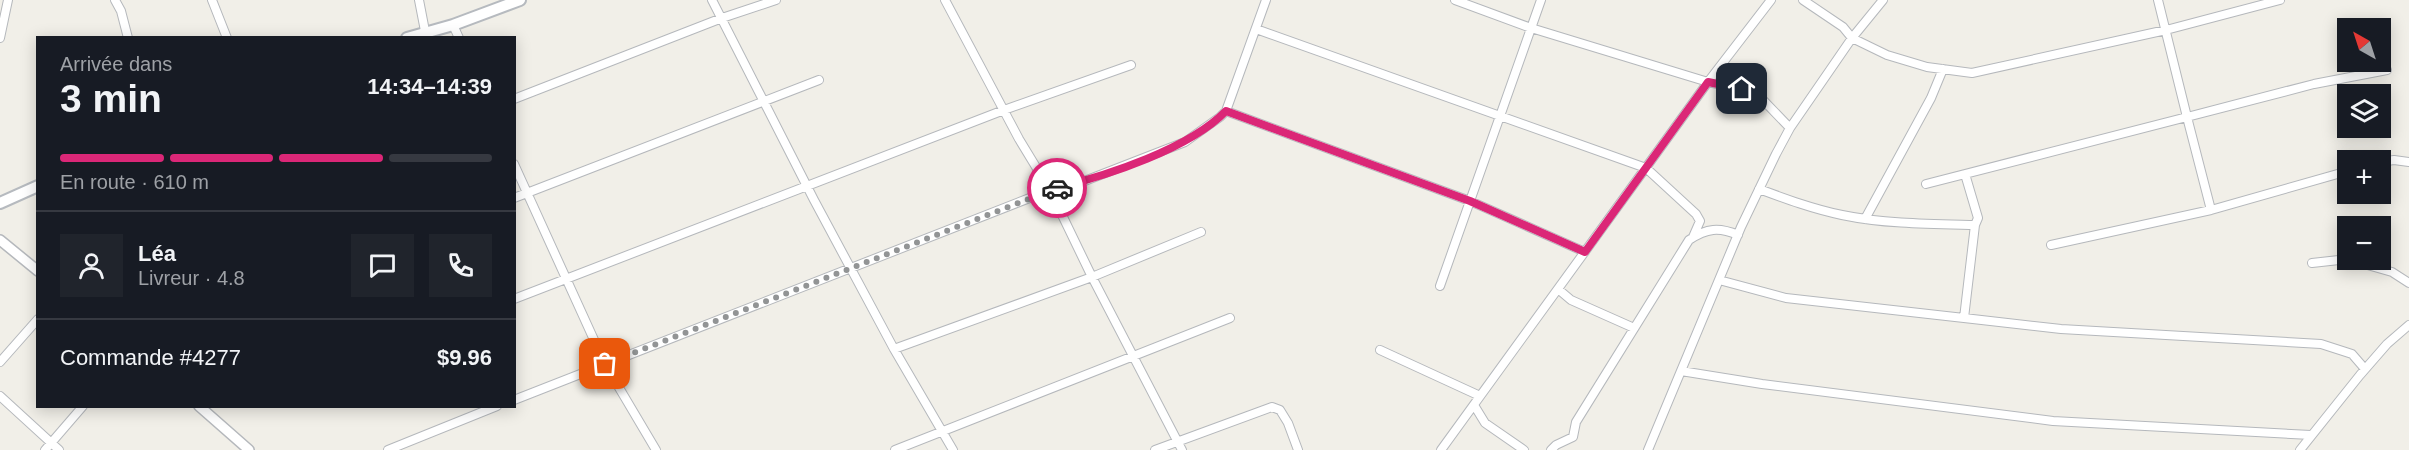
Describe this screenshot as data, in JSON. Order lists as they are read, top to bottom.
{
  "north": "top left",
  "page": {
    "map_buttons": ["+", "−"],
    "heading": ["3 min", "Arrivée dans", "14:34–14:39"],
    "panel": [
      "Léa",
      "Livreur · 4.8",
      "Commande #4277",
      "$9.96"
    ],
    "bar": "En route · 610 m"
  }
}
